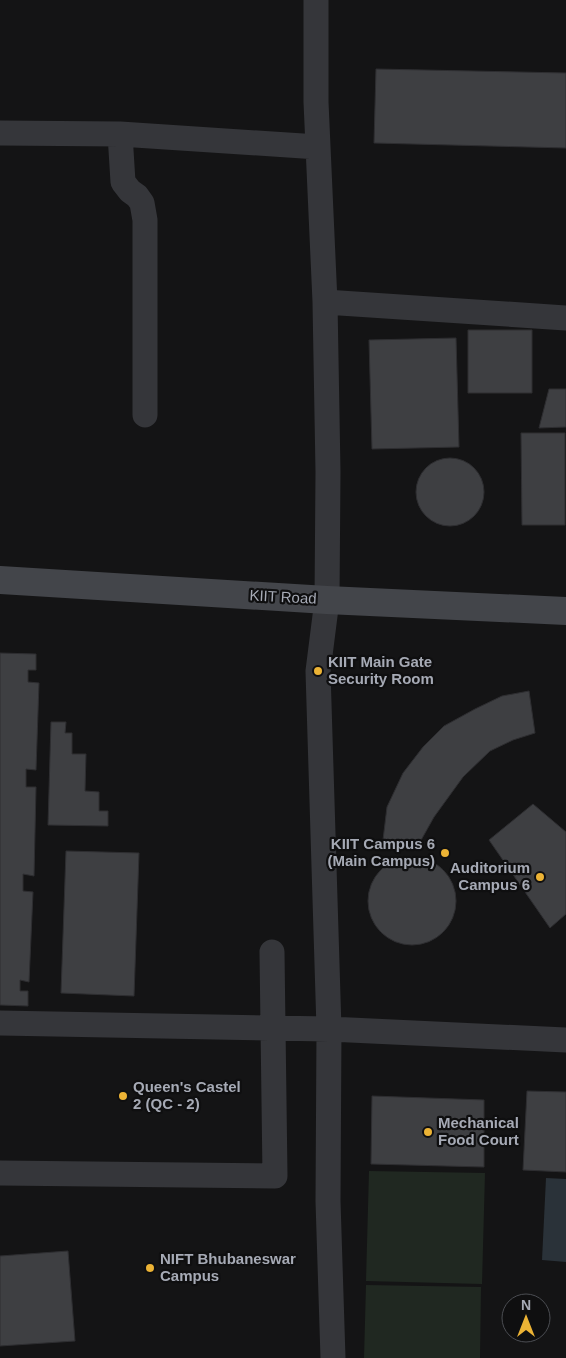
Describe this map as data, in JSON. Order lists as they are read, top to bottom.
{
  "streets": {
    "main road": ["KIIT Road"]
  },
  "places": [
    "KIIT Main Gate Security Room",
    "KIIT Campus 6 (Main Campus)",
    "Auditorium Campus 6",
    "Queen's Castel 2 (QC - 2)",
    "Mechanical Food Court",
    "NIFT Bhubaneswar Campus"
  ],
  "north": "top"
}
